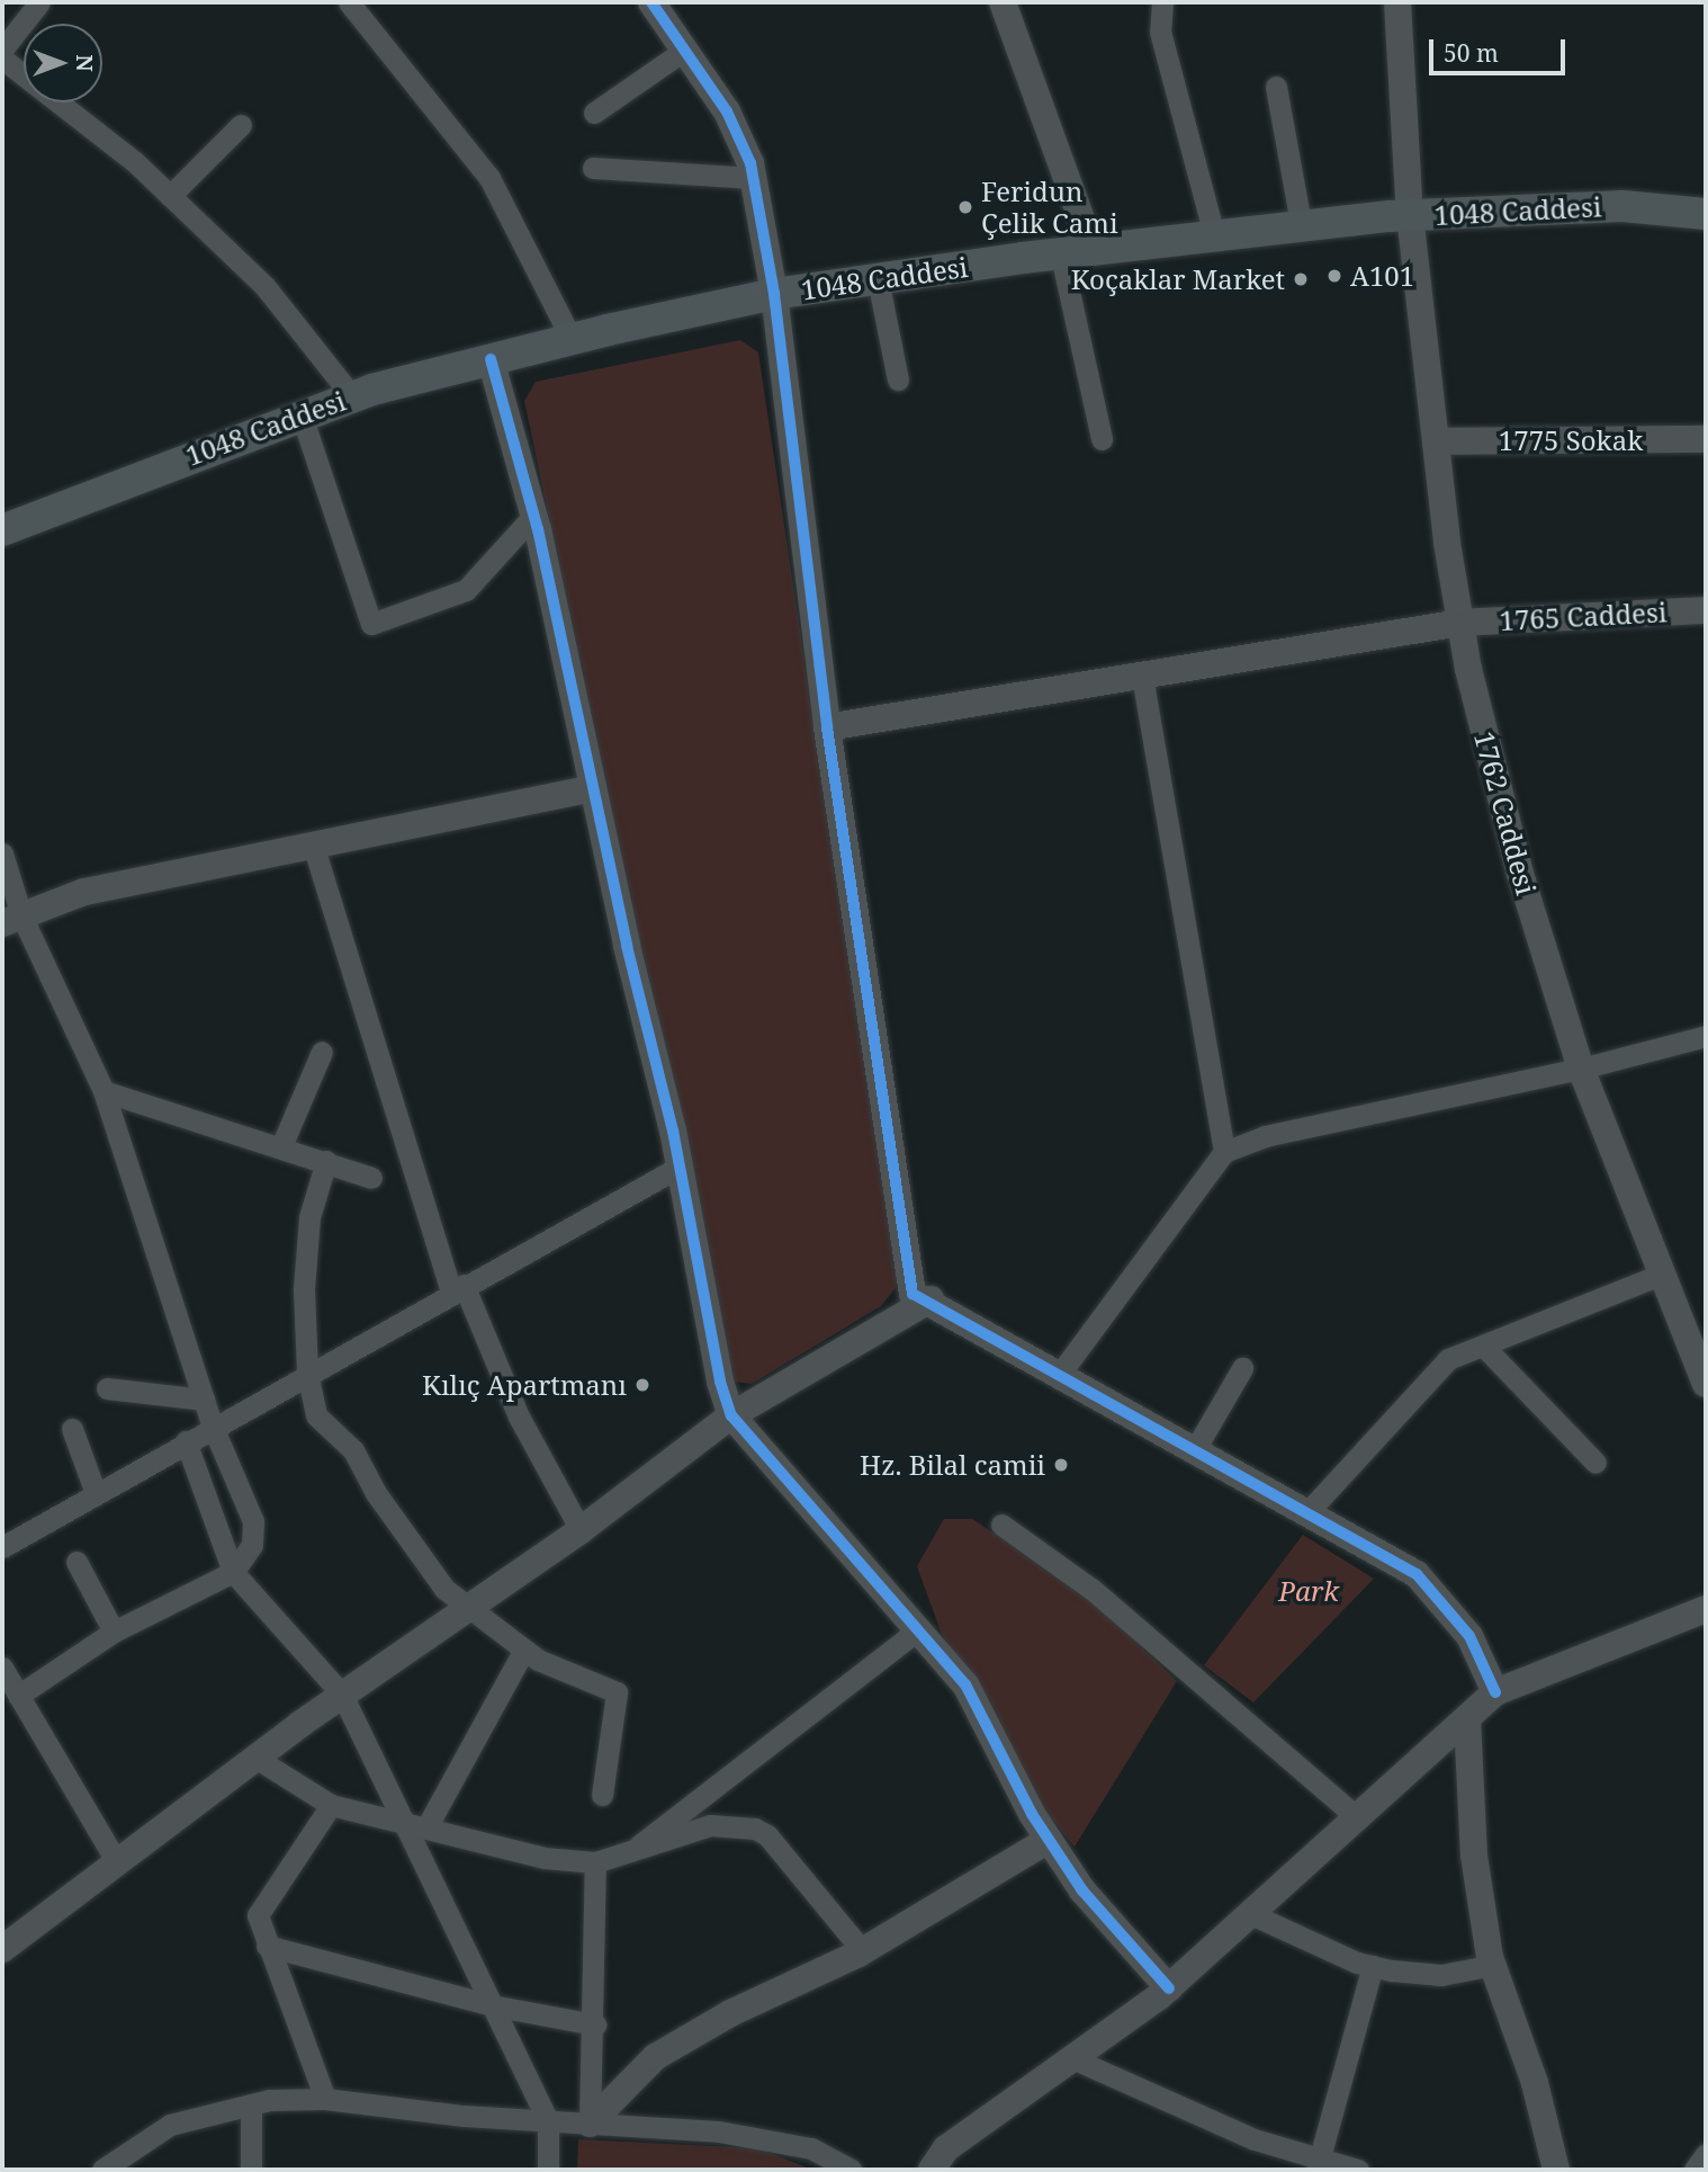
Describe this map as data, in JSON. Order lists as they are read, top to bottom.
{
  "streets": {
    "main road": ["1048 Caddesi"],
    "street": ["1775 Sokak", "1765 Caddesi", "1762 Caddesi"]
  },
  "crossings": [
    ["1048 Caddesi", "1762 Caddesi"],
    ["1775 Sokak", "1762 Caddesi"],
    ["1765 Caddesi", "1762 Caddesi"]
  ],
  "parks": ["Park"],
  "places": [
    "Feridun Çelik Cami",
    "A101",
    "Koçaklar Market",
    "Kılıç Apartmanı",
    "Hz. Bilal camii"
  ],
  "scale_bar": "50 m",
  "north": "right"
}
